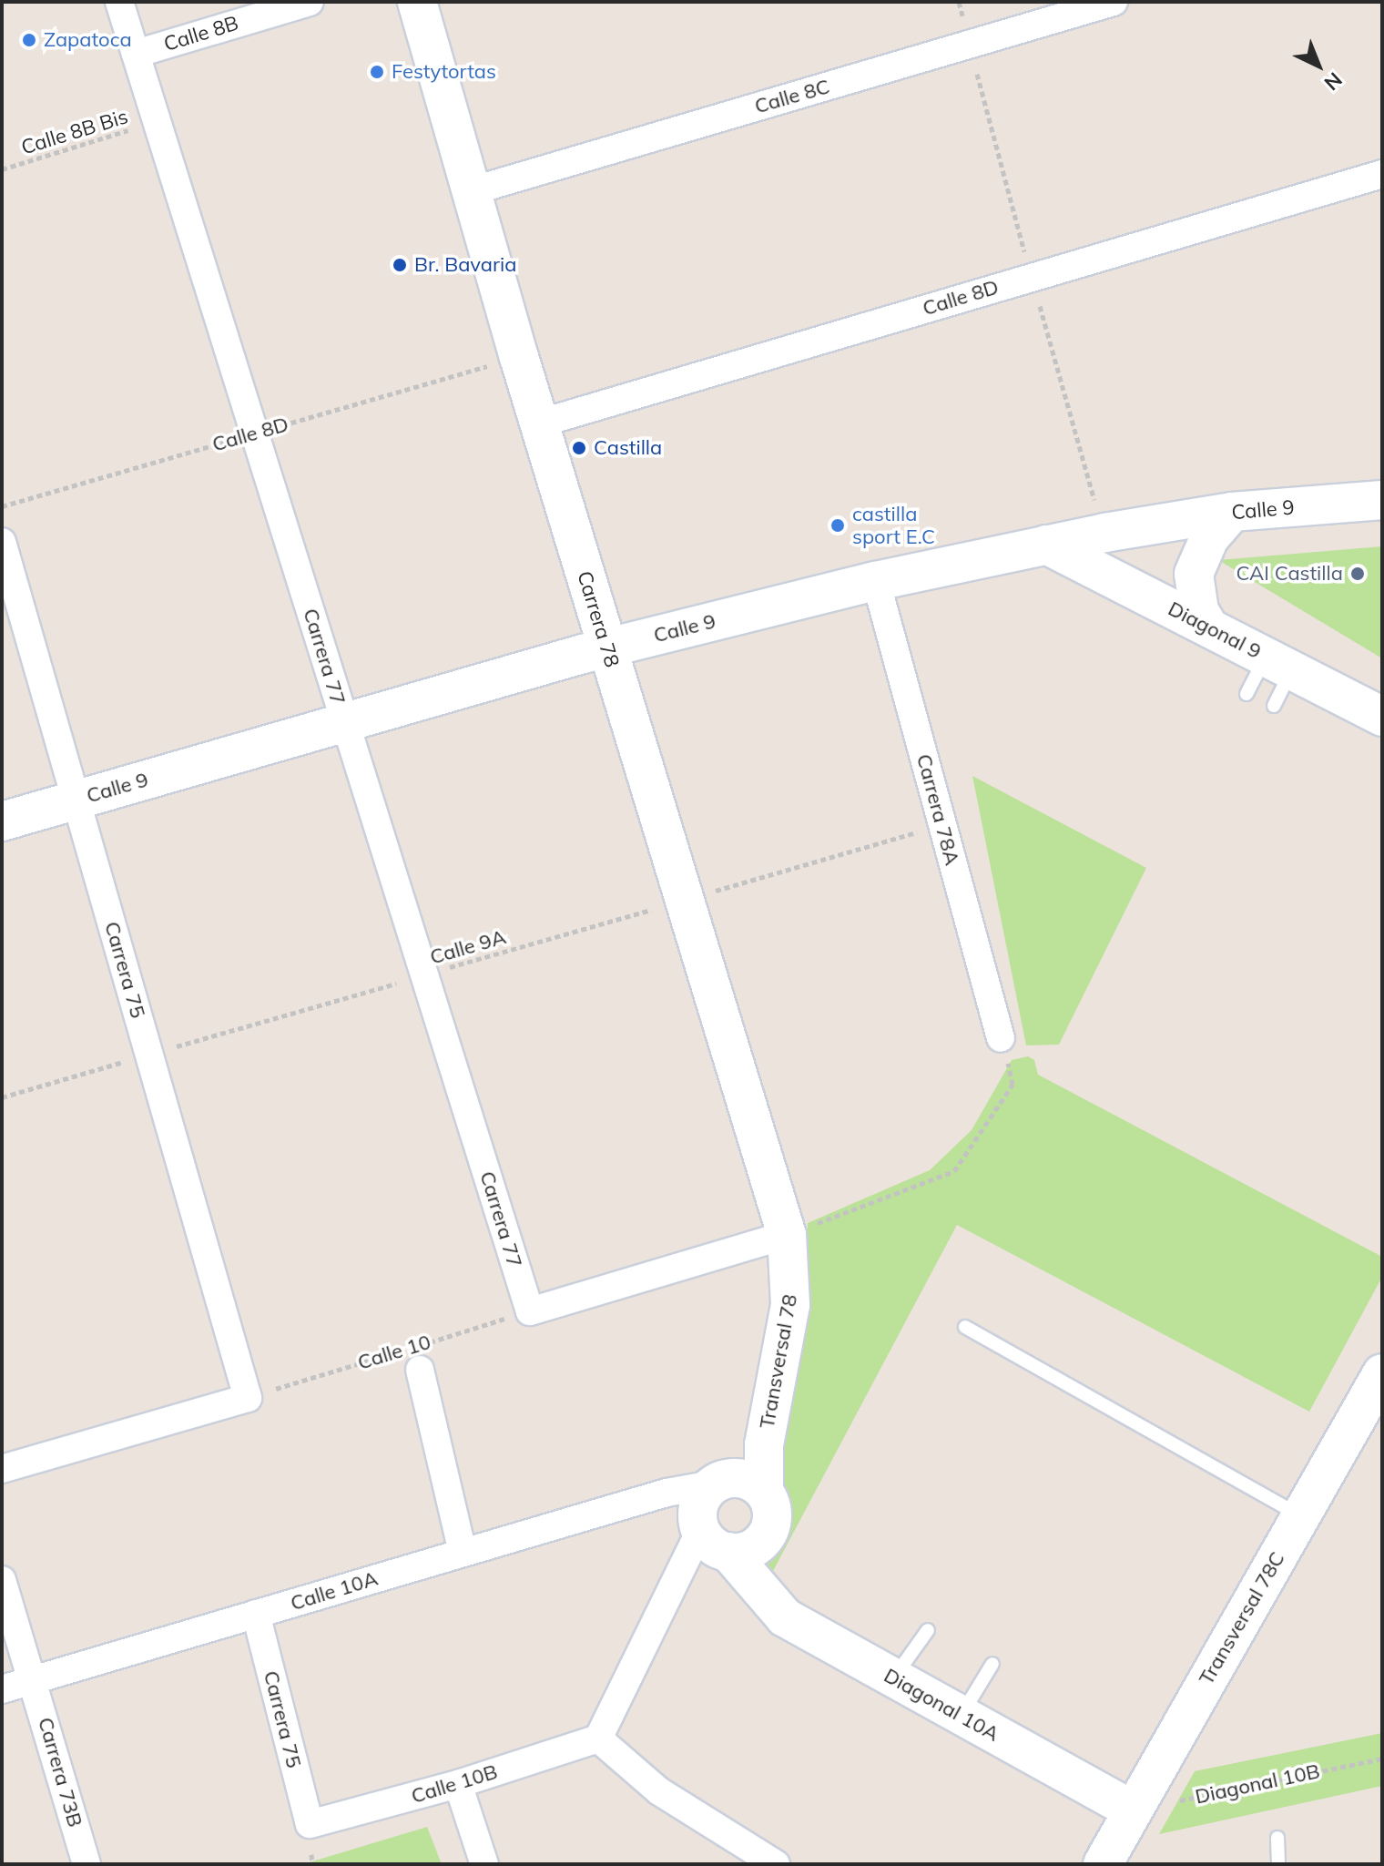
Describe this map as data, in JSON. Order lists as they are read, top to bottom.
{
  "streets": {
    "street": [
      "Calle 8B",
      "Calle 8C",
      "Calle 8D",
      "Calle 9",
      "Carrera 78",
      "Diagonal 9",
      "Carrera 77",
      "Carrera 78A",
      "Carrera 75",
      "Transversal 78",
      "Calle 10A",
      "Transversal 78C",
      "Diagonal 10A",
      "Carrera 73B",
      "Calle 10B"
    ],
    "path": [
      "Calle 8B Bis",
      "Calle 9A",
      "Calle 10",
      "Diagonal 10B"
    ]
  },
  "crossings": [
    ["Calle 8B", "Carrera 77"],
    ["Calle 8C", "Carrera 78"],
    ["Calle 8B Bis", "Carrera 77"],
    ["Calle 8D", "Carrera 78"],
    ["Calle 8D", "Carrera 77"],
    ["Calle 9", "Carrera 78"],
    ["Calle 9", "Diagonal 9"],
    ["Calle 9", "Carrera 77"],
    ["Calle 9", "Carrera 78A"],
    ["Calle 9", "Carrera 75"],
    ["Carrera 78", "Calle 9A"],
    ["Carrera 78", "Transversal 78"],
    ["Carrera 77", "Calle 9A"],
    ["Carrera 77", "Calle 10"],
    ["Carrera 78A", "Calle 9A"],
    ["Calle 9A", "Carrera 75"],
    ["Carrera 75", "Calle 10"],
    ["Carrera 75", "Calle 10A"],
    ["Carrera 75", "Calle 10B"],
    ["Transversal 78", "Calle 10A"],
    ["Transversal 78", "Diagonal 10A"],
    ["Transversal 78", "Calle 10B"],
    ["Calle 10A", "Diagonal 10A"],
    ["Calle 10A", "Carrera 73B"],
    ["Transversal 78C", "Diagonal 10A"],
    ["Transversal 78C", "Diagonal 10B"],
    ["Diagonal 10A", "Diagonal 10B"]
  ],
  "places": [
    "Zapatoca",
    "Festytortas",
    "Br. Bavaria",
    "Castilla",
    "castilla sport E.C",
    "CAI Castilla"
  ],
  "north": "bottom right"
}
